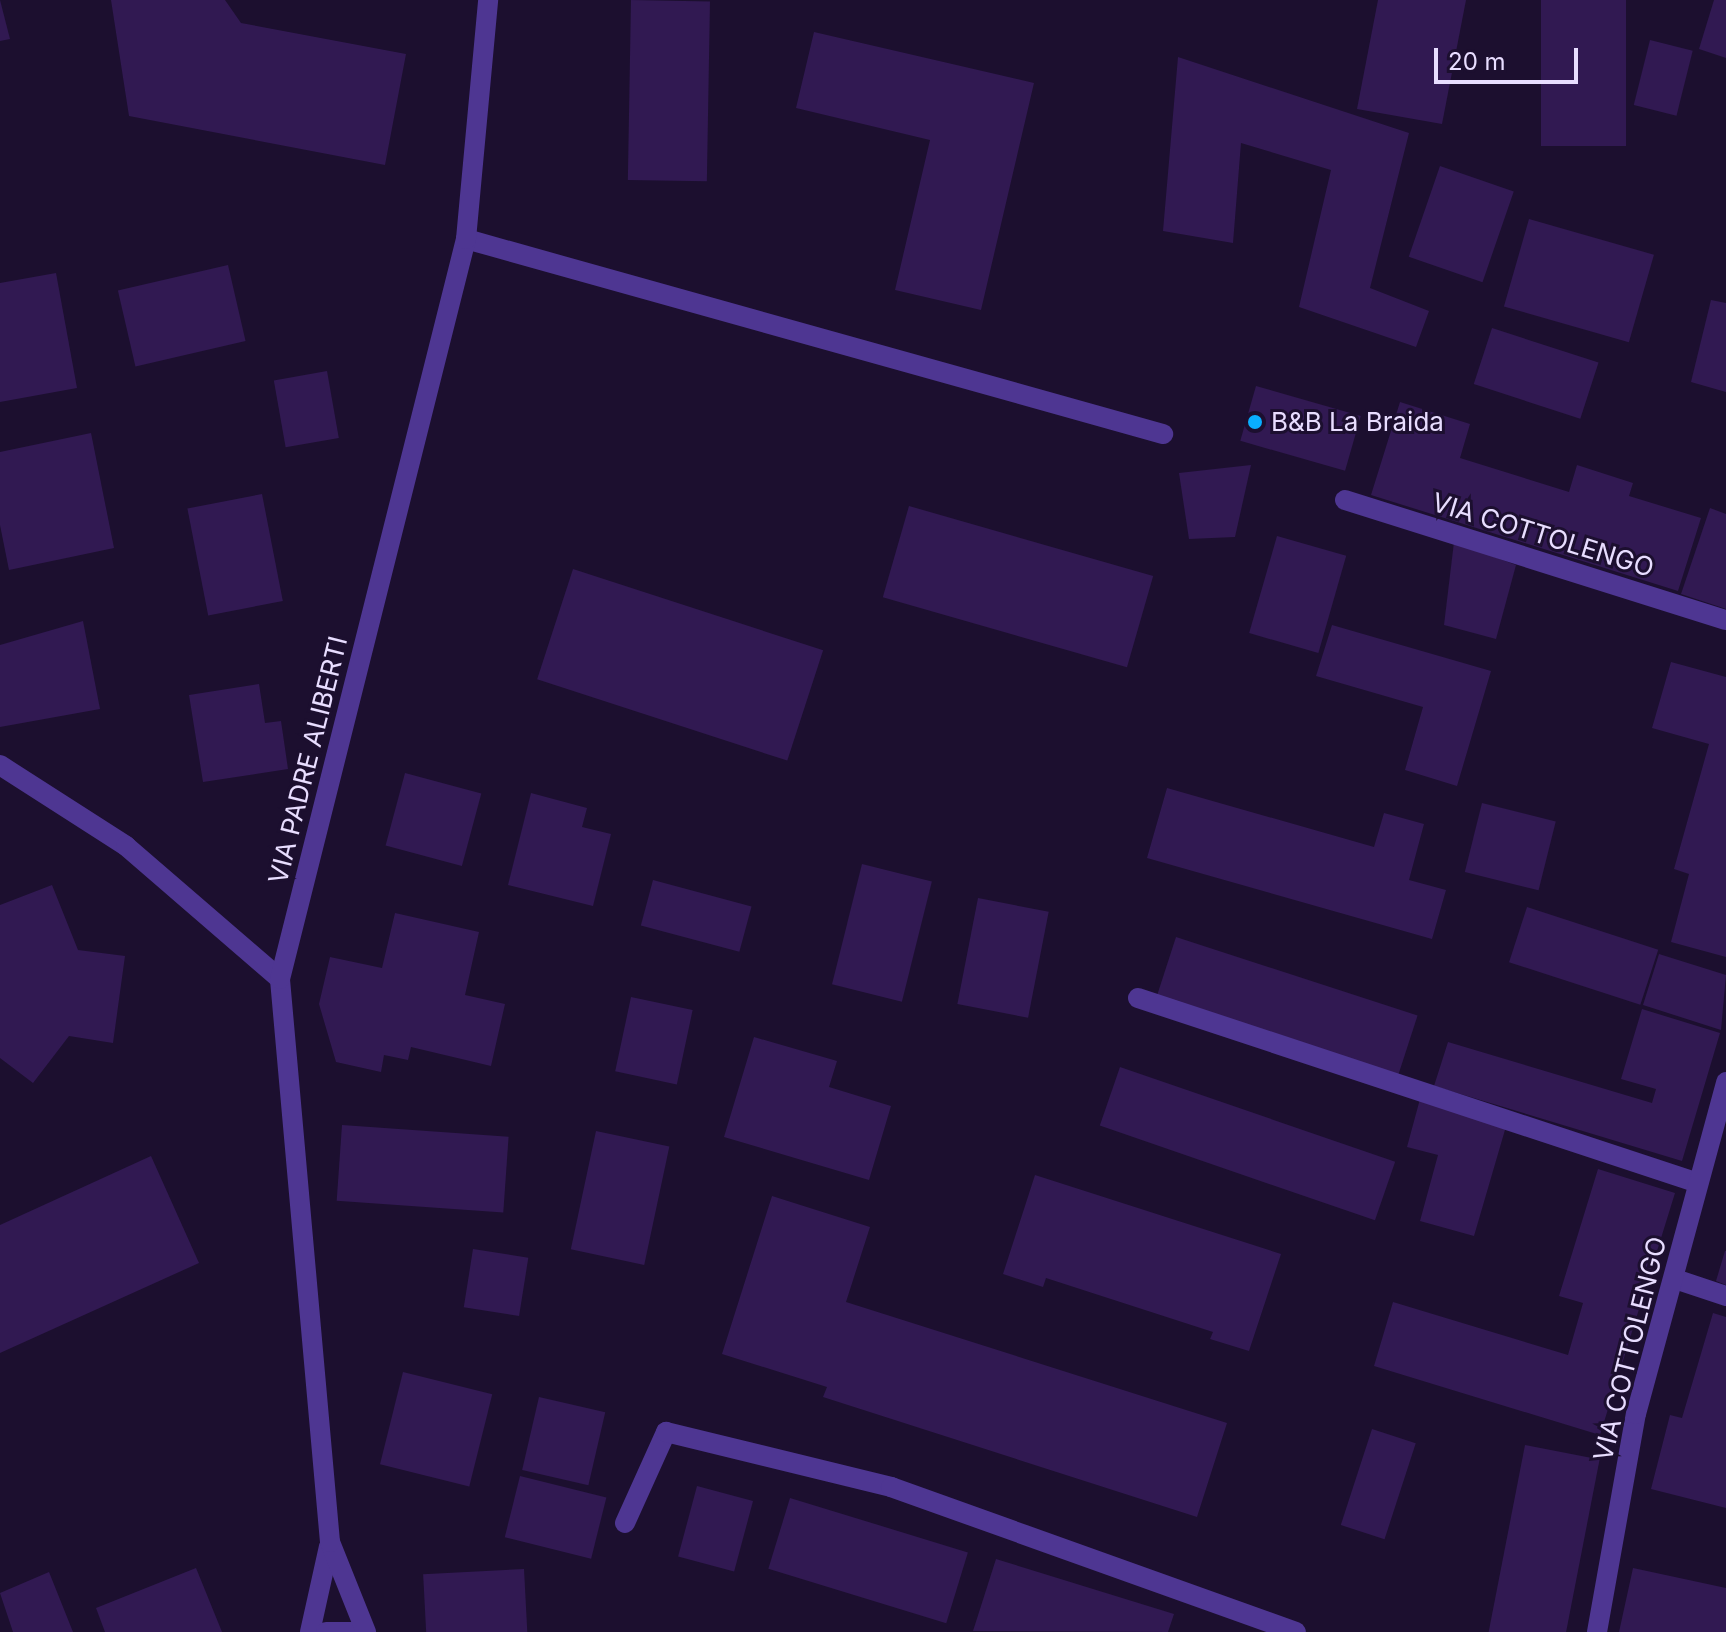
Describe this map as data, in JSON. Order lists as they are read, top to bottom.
{
  "streets": {
    "street": ["VIA COTTOLENGO", "VIA PADRE ALIBERTI"]
  },
  "places": ["B&B La Braida"],
  "scale_bar": "20 m"
}
